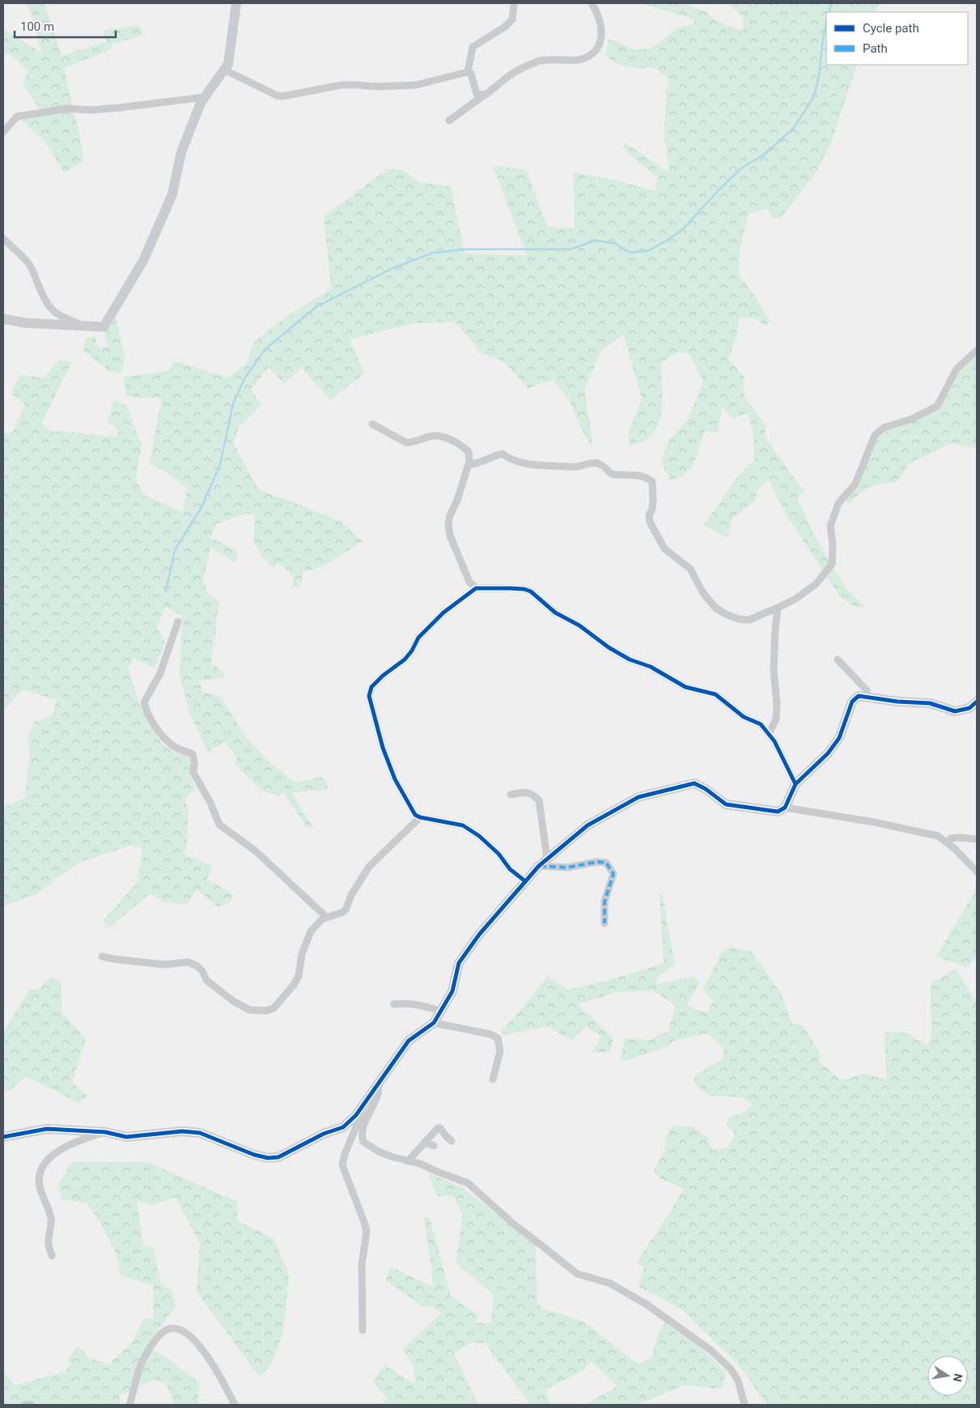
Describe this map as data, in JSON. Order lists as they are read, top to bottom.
{
  "legend": ["Cycle path", "Path"],
  "scale_bar": "100 m",
  "north": "right"
}
